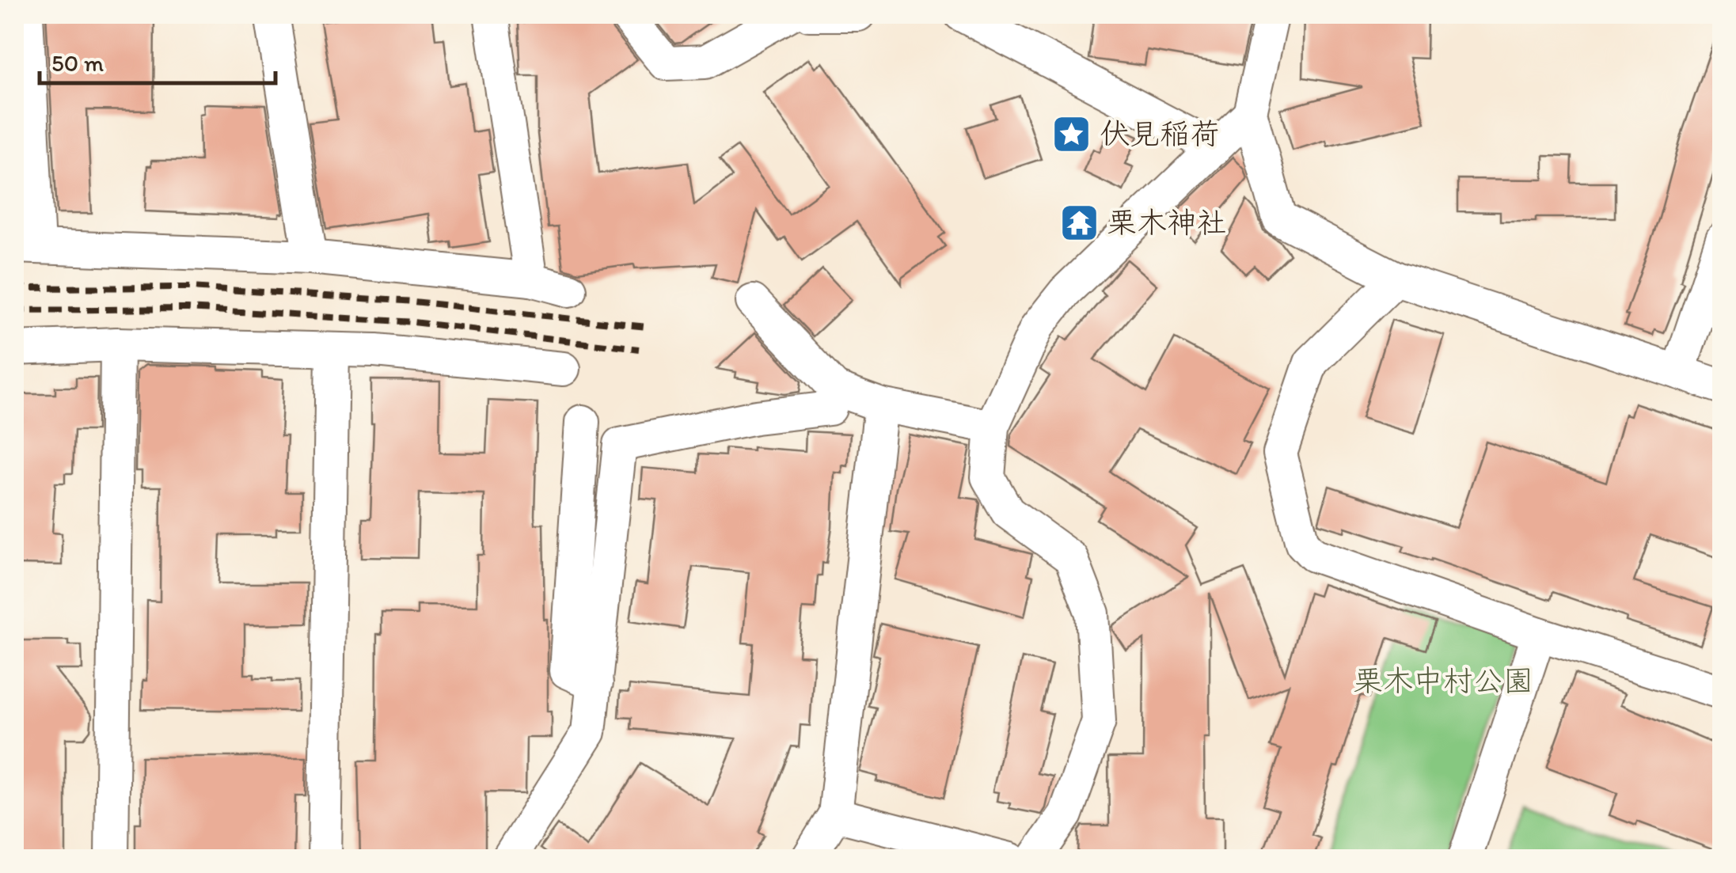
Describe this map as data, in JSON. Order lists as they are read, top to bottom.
{
  "parks": ["栗木中村公園"],
  "places": {
    "place": ["伏見稲荷"],
    "temple": ["栗木神社"]
  },
  "scale_bar": "50 m"
}
